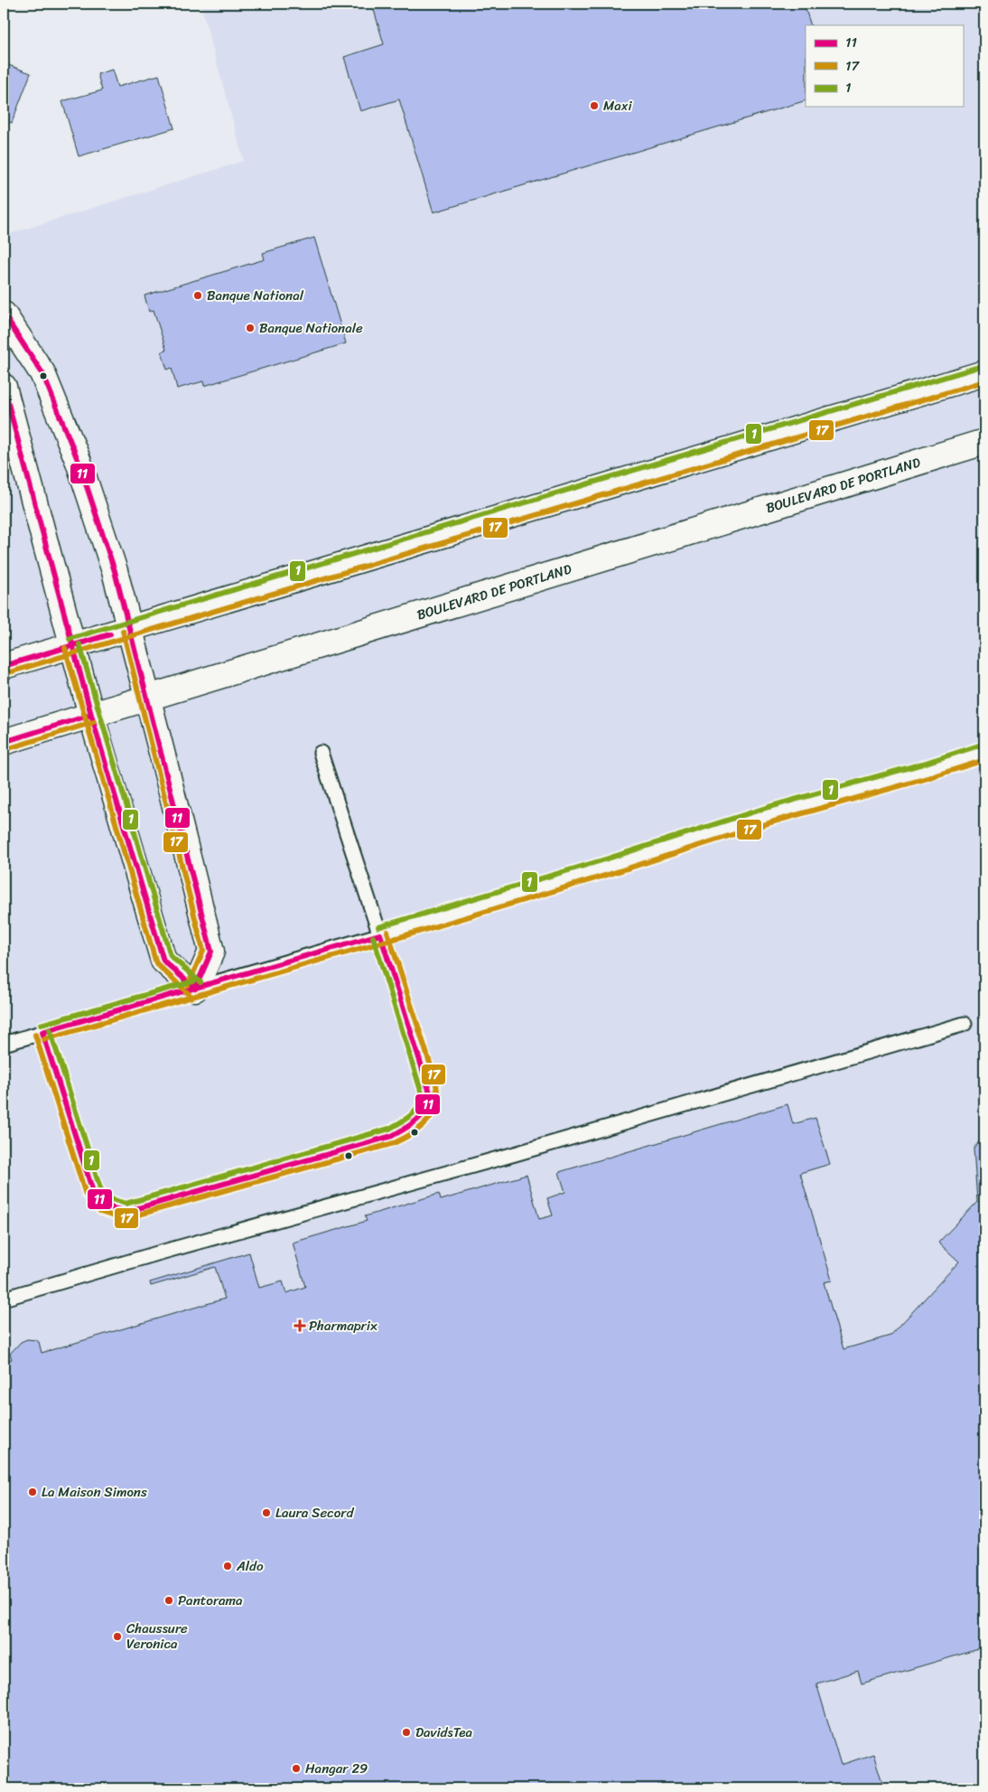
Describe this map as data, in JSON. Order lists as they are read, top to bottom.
{
  "streets": {
    "main road": ["BOULEVARD DE PORTLAND"]
  },
  "places": {
    "other": [
      "Maxi",
      "Banque National",
      "Banque Nationale",
      "La Maison Simons",
      "Laura Secord",
      "Aldo",
      "Pantorama",
      "Chaussure Veronica",
      "DavidsTea",
      "Hangar 29"
    ],
    "health": ["Pharmaprix"]
  },
  "lines": ["transit line 11", "transit line 1", "transit line 17"],
  "legend": ["11", "17", "1"]
}
